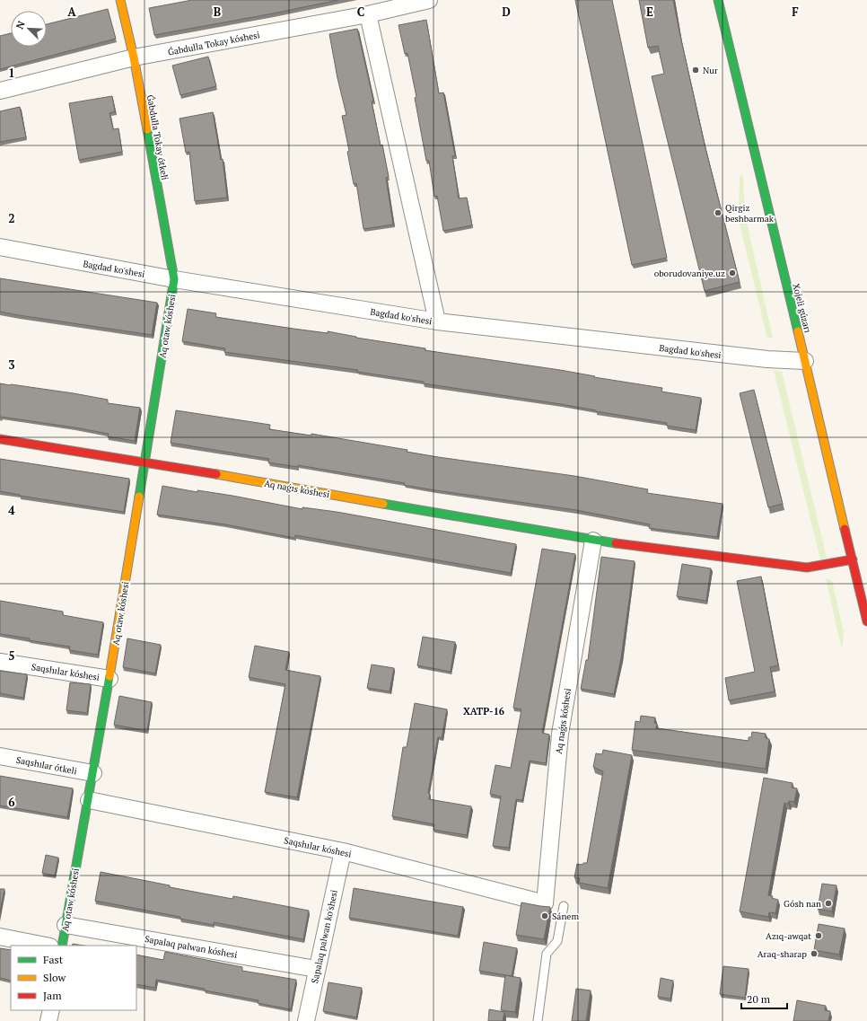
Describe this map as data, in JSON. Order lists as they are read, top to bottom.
{
  "streets": {
    "street": [
      "Ǵabdulla Tokay kóshesi",
      "Ǵabdulla Tokay ótkeli",
      "Bagdad ko'shesi",
      "Xojeli gúzarı",
      "Aq otaw kóshesi",
      "Aq naǵıs kóshesi",
      "Saqshılar kóshesi",
      "Saqshılar ótkeli",
      "Sapalaq palwan ko'shesi",
      "Sapalaq palwan kóshesi"
    ]
  },
  "crossings": [
    ["Ǵabdulla Tokay kóshesi", "Ǵabdulla Tokay ótkeli"],
    ["Ǵabdulla Tokay ótkeli", "Bagdad ko'shesi"],
    ["Ǵabdulla Tokay ótkeli", "Aq otaw kóshesi"],
    ["Bagdad ko'shesi", "Xojeli gúzarı"],
    ["Bagdad ko'shesi", "Aq otaw kóshesi"],
    ["Xojeli gúzarı", "Aq naǵıs kóshesi"],
    ["Aq otaw kóshesi", "Aq naǵıs kóshesi"],
    ["Aq otaw kóshesi", "Saqshılar kóshesi"],
    ["Aq otaw kóshesi", "Saqshılar ótkeli"],
    ["Aq otaw kóshesi", "Sapalaq palwan kóshesi"],
    ["Aq naǵıs kóshesi", "Saqshılar kóshesi"],
    ["Saqshılar kóshesi", "Sapalaq palwan ko'shesi"],
    ["Sapalaq palwan ko'shesi", "Sapalaq palwan kóshesi"]
  ],
  "districts": ["XATP-16"],
  "places": [
    "Nur",
    "Qirgiz beshbarmak",
    "oborudovaniye.uz",
    "Gósh nan",
    "Sánem",
    "Azıq-awqat",
    "Araq-sharap"
  ],
  "legend": ["Fast", "Slow", "Jam"],
  "scale_bar": "20 m",
  "north": "top left",
  "grid": {
    "columns": [
      "A",
      "B",
      "C",
      "D",
      "E",
      "F"
    ],
    "rows": [
      "1",
      "2",
      "3",
      "4",
      "5",
      "6"
    ]
  }
}
